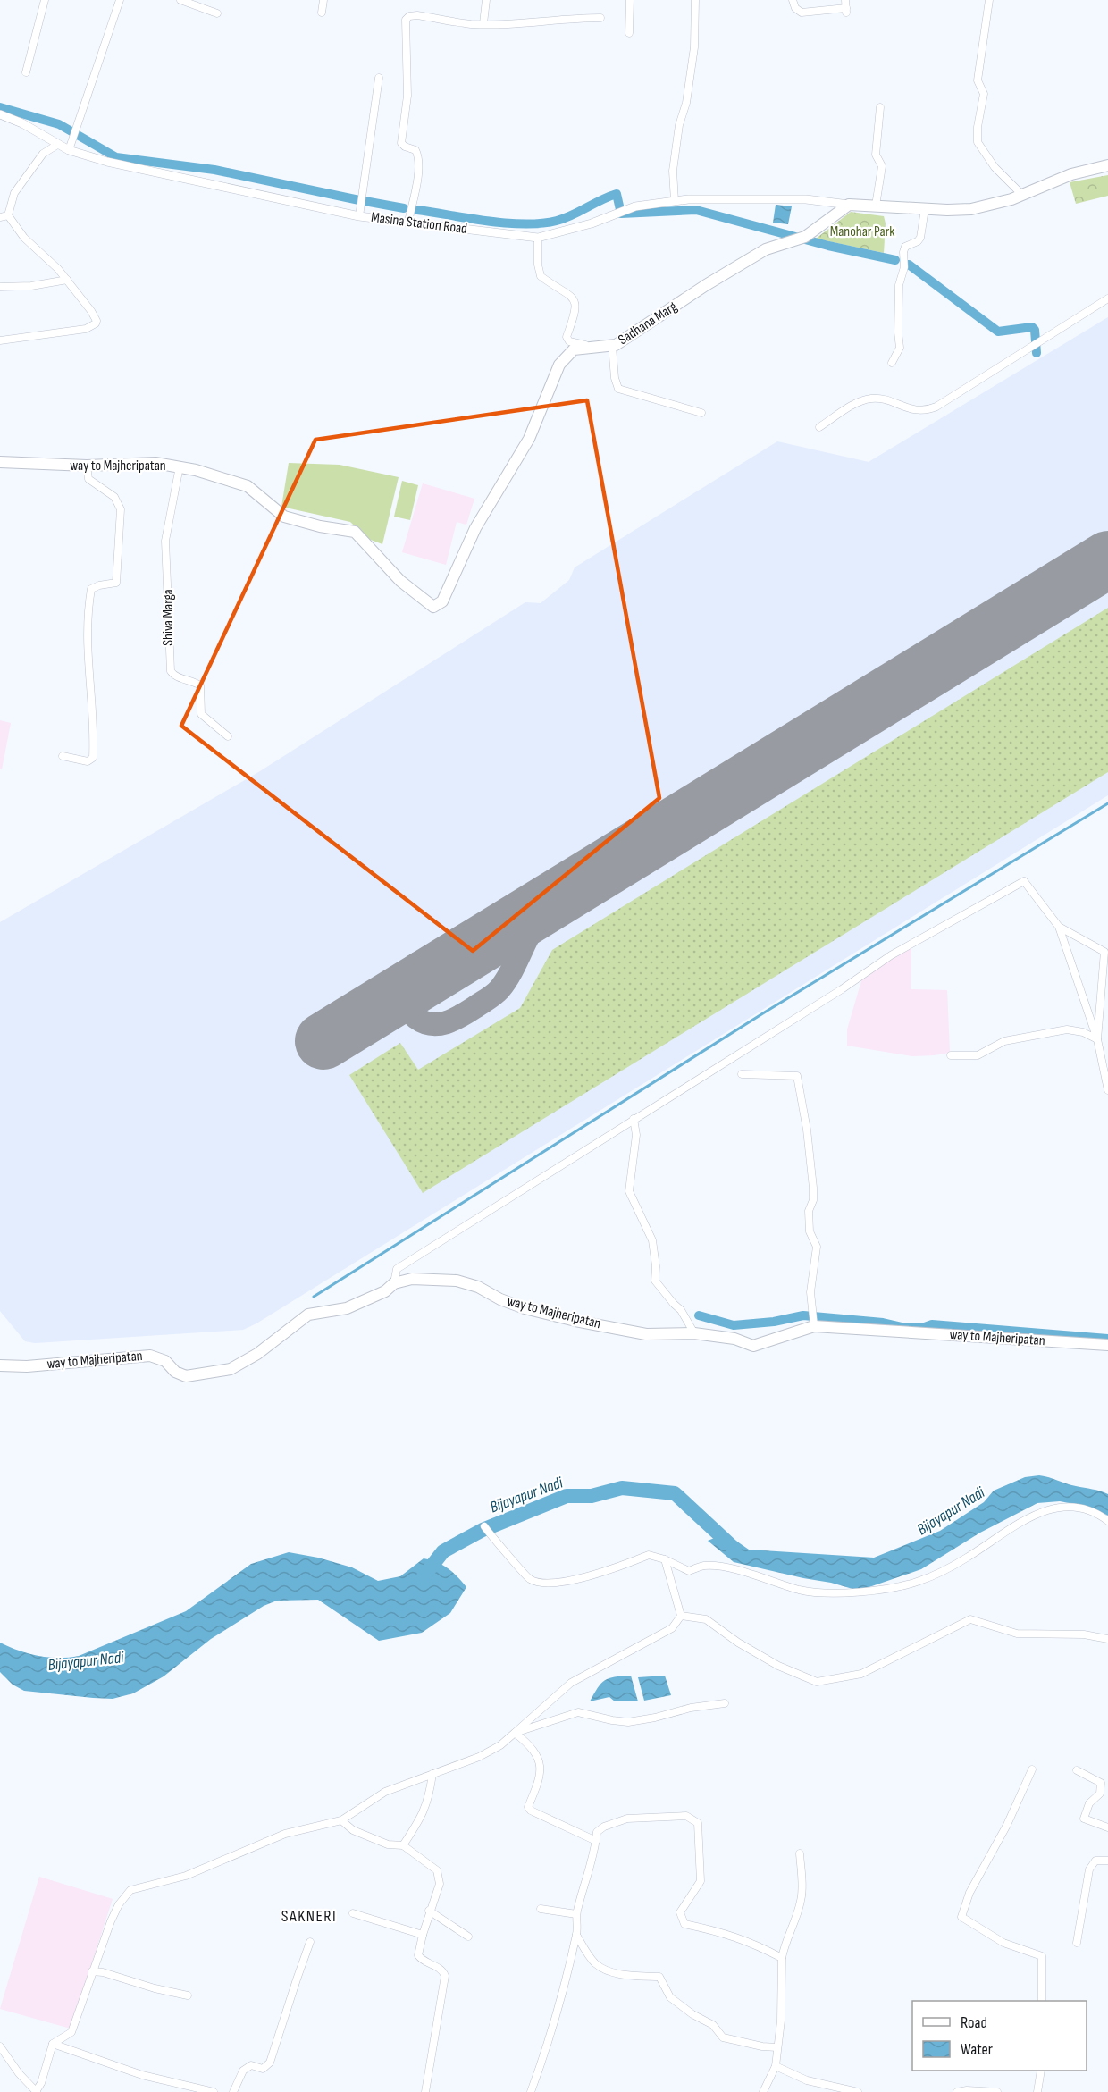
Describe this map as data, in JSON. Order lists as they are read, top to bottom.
{
  "streets": {
    "main road": ["Sadhana Marg", "way to Majheripatan"],
    "street": ["Masina Station Road", "Shiva Marga"]
  },
  "crossings": [
    ["Masina Station Road", "Sadhana Marg"],
    ["Sadhana Marg", "way to Majheripatan"],
    ["way to Majheripatan", "Shiva Marga"]
  ],
  "districts": ["SAKNERI"],
  "water": ["Bijayapur Nadi"],
  "parks": ["Manohar Park"],
  "legend": ["Road", "Water"]
}
